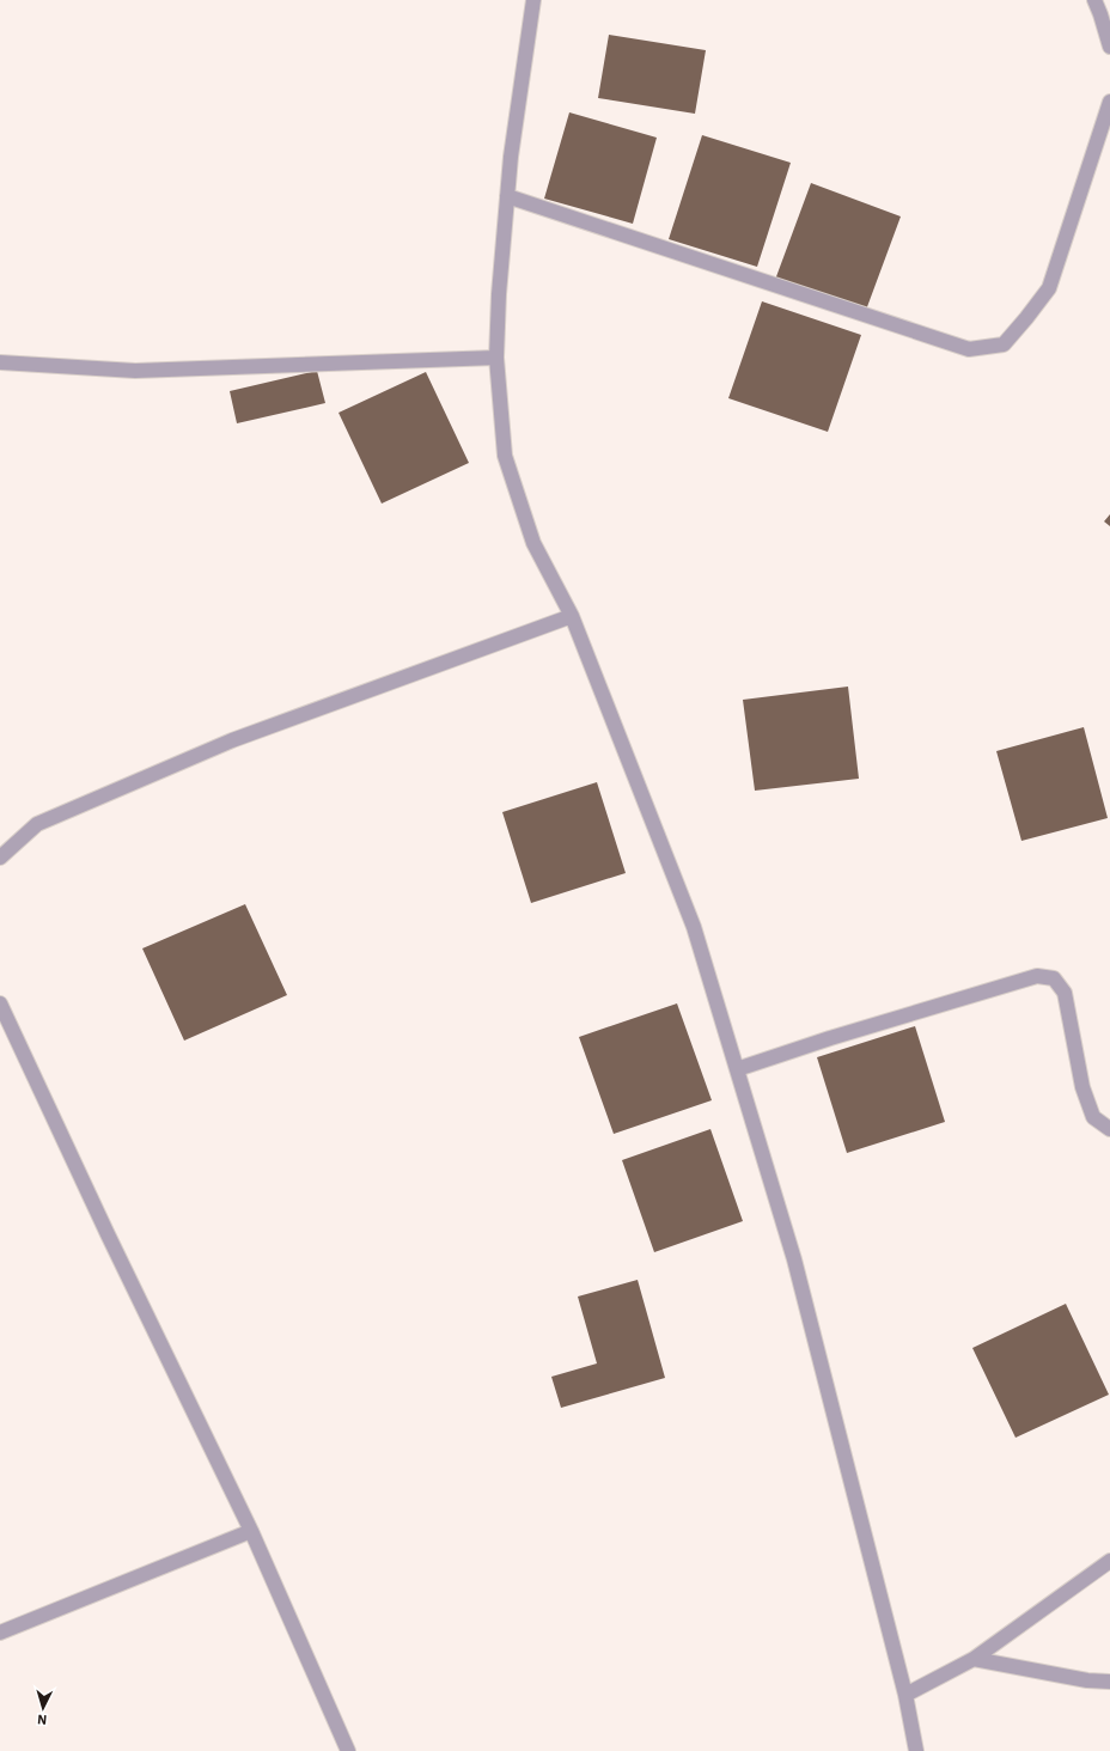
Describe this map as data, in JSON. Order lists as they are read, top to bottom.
{
  "north": "bottom"
}
